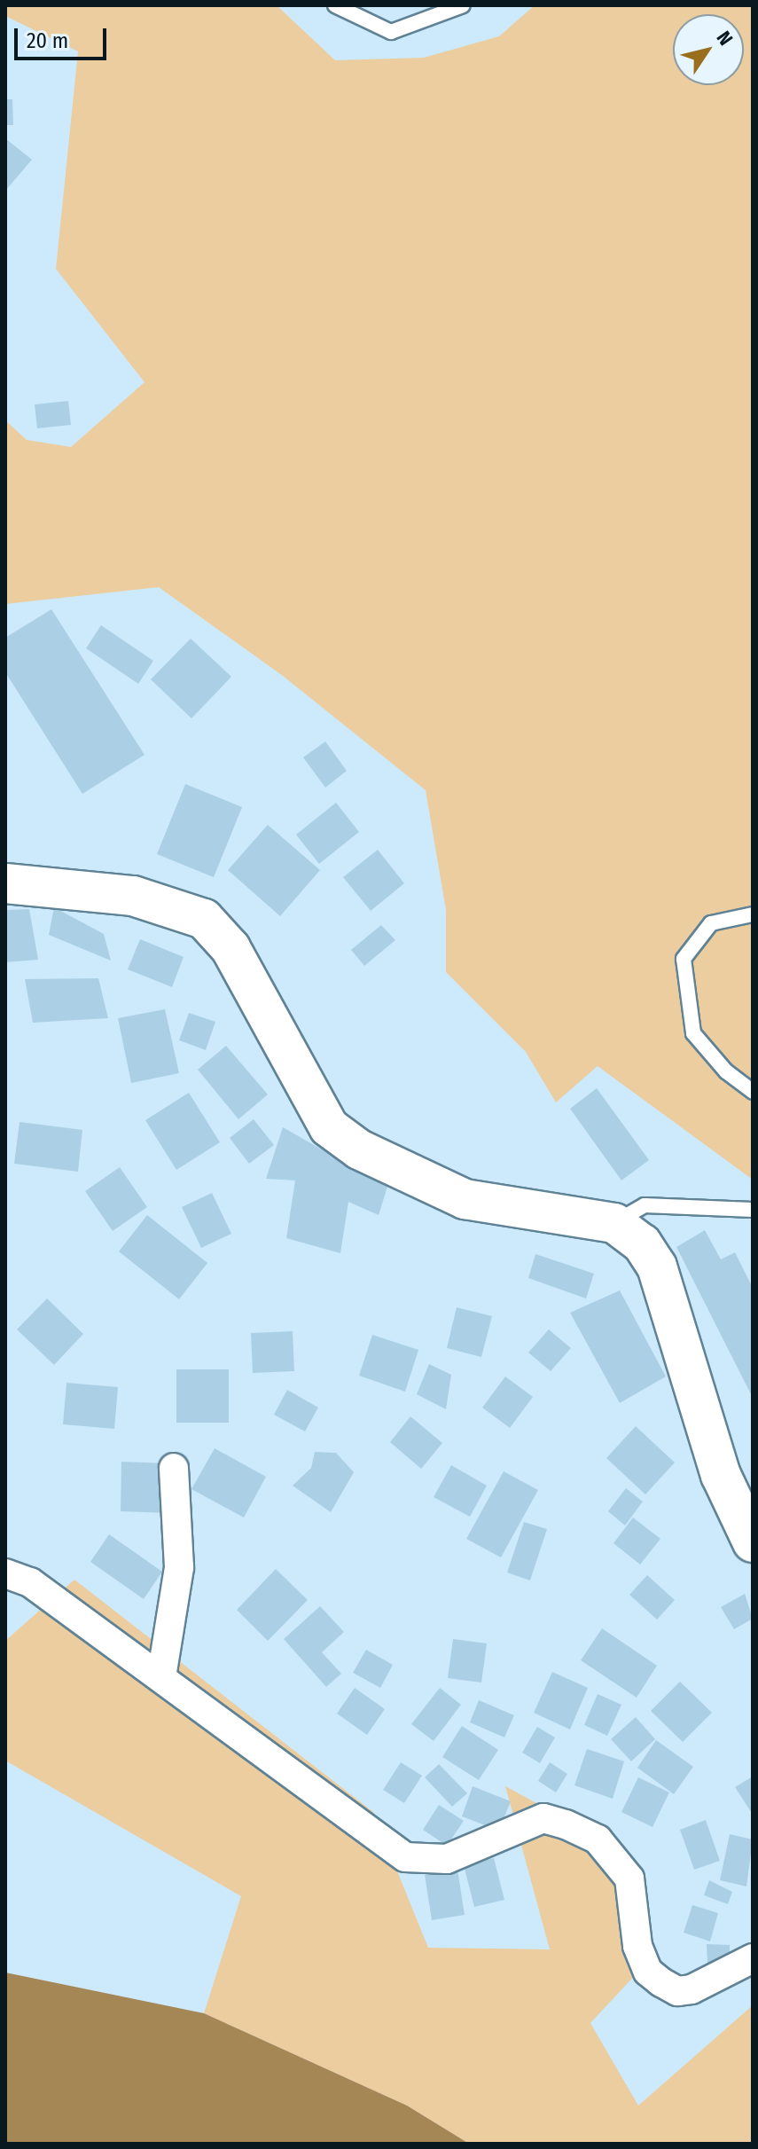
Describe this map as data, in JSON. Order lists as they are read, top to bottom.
{
  "scale_bar": "20 m",
  "north": "top right"
}
